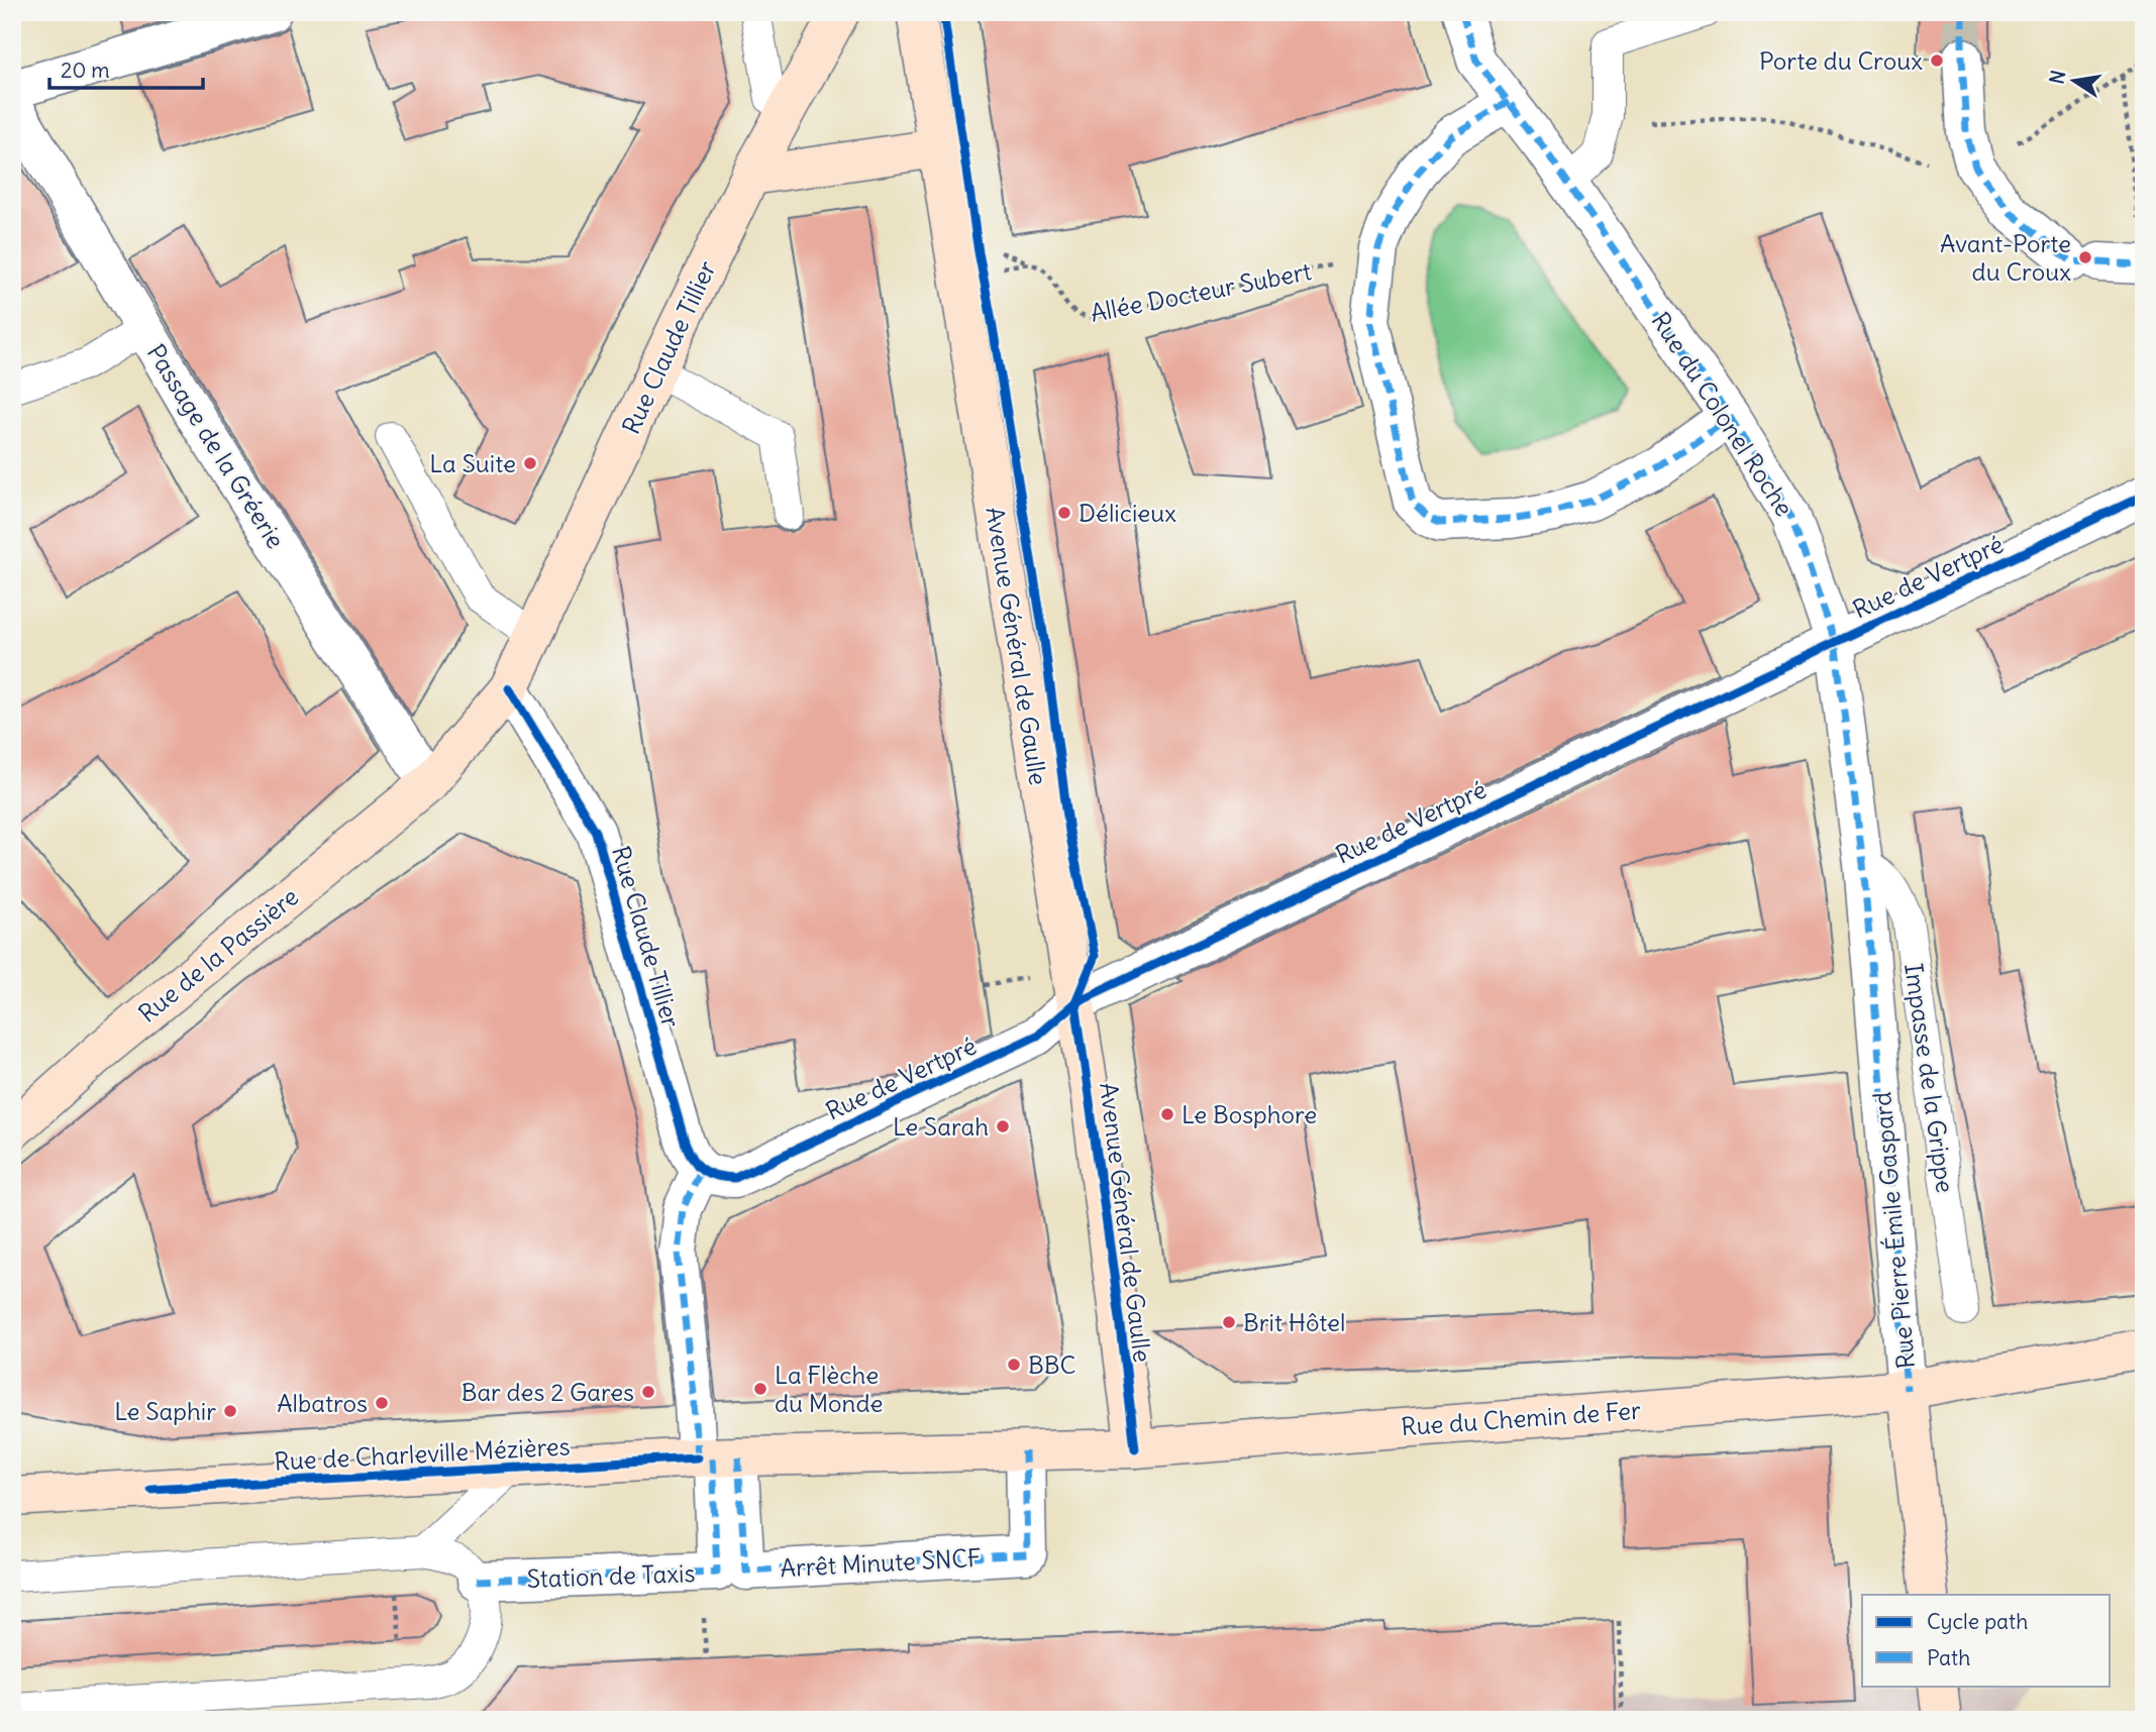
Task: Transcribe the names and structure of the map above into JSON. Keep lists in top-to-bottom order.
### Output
{
  "streets": {
    "street": [
      "Rue Claude Tillier",
      "Rue du Colonel Roche",
      "Passage de la Gréerie",
      "Rue de Vertpré",
      "Avenue Général de Gaulle",
      "Rue de la Passière",
      "Rue Pierre Émile Gaspard",
      "Rue du Chemin de Fer",
      "Rue de Charleville Mézières",
      "Arrêt Minute SNCF",
      "Station de Taxis"
    ],
    "lane": ["Impasse de la Grippe"],
    "path": ["Allée Docteur Subert"]
  },
  "crossings": [
    ["Allée Docteur Subert", "Avenue Général de Gaulle"],
    ["Rue Claude Tillier", "Passage de la Gréerie"],
    ["Rue Claude Tillier", "Rue de Vertpré"],
    ["Rue Claude Tillier", "Rue de la Passière"],
    ["Rue du Colonel Roche", "Rue de Vertpré"],
    ["Rue du Colonel Roche", "Impasse de la Grippe"],
    ["Rue du Colonel Roche", "Rue Pierre Émile Gaspard"],
    ["Passage de la Gréerie", "Rue de la Passière"],
    ["Rue de Vertpré", "Avenue Général de Gaulle"],
    ["Avenue Général de Gaulle", "Rue du Chemin de Fer"],
    ["Avenue Général de Gaulle", "Rue de Charleville Mézières"],
    ["Impasse de la Grippe", "Rue Pierre Émile Gaspard"],
    ["Rue Pierre Émile Gaspard", "Rue du Chemin de Fer"],
    ["Rue du Chemin de Fer", "Rue de Charleville Mézières"],
    ["Rue de Charleville Mézières", "Arrêt Minute SNCF"],
    ["Rue de Charleville Mézières", "Station de Taxis"],
    ["Arrêt Minute SNCF", "Station de Taxis"]
  ],
  "places": [
    "Porte du Croux",
    "Avant-Porte du Croux",
    "La Suite",
    "Délicieux",
    "Le Bosphore",
    "Le Sarah",
    "Brit Hôtel",
    "BBC",
    "La Flèche du Monde",
    "Bar des 2 Gares",
    "Albatros",
    "Le Saphir"
  ],
  "legend": ["Cycle path", "Path"],
  "scale_bar": "20 m",
  "north": "left"
}
